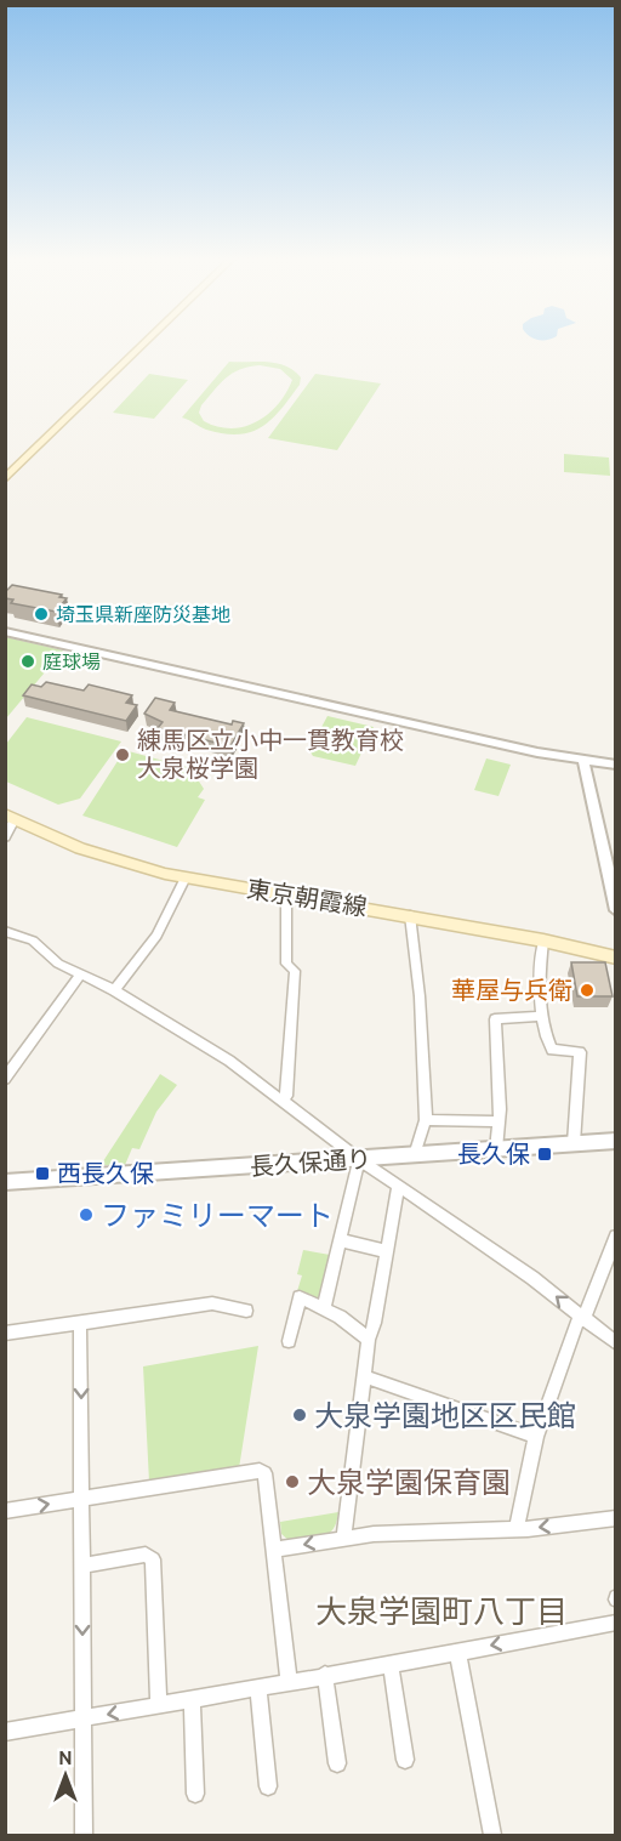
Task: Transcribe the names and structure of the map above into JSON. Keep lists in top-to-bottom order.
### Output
{
  "streets": {
    "main road": ["東京朝霞線"],
    "street": ["長久保通り"]
  },
  "districts": ["大泉学園町八丁目"],
  "places": {
    "other": [
      "埼玉県新座防災基地",
      "庭球場",
      "練馬区立小中一貫教育校 大泉桜学園",
      "華屋与兵衛",
      "ファミリーマート",
      "大泉学園地区区民館",
      "大泉学園保育園"
    ],
    "transit": ["長久保", "西長久保"]
  },
  "north": "top"
}
